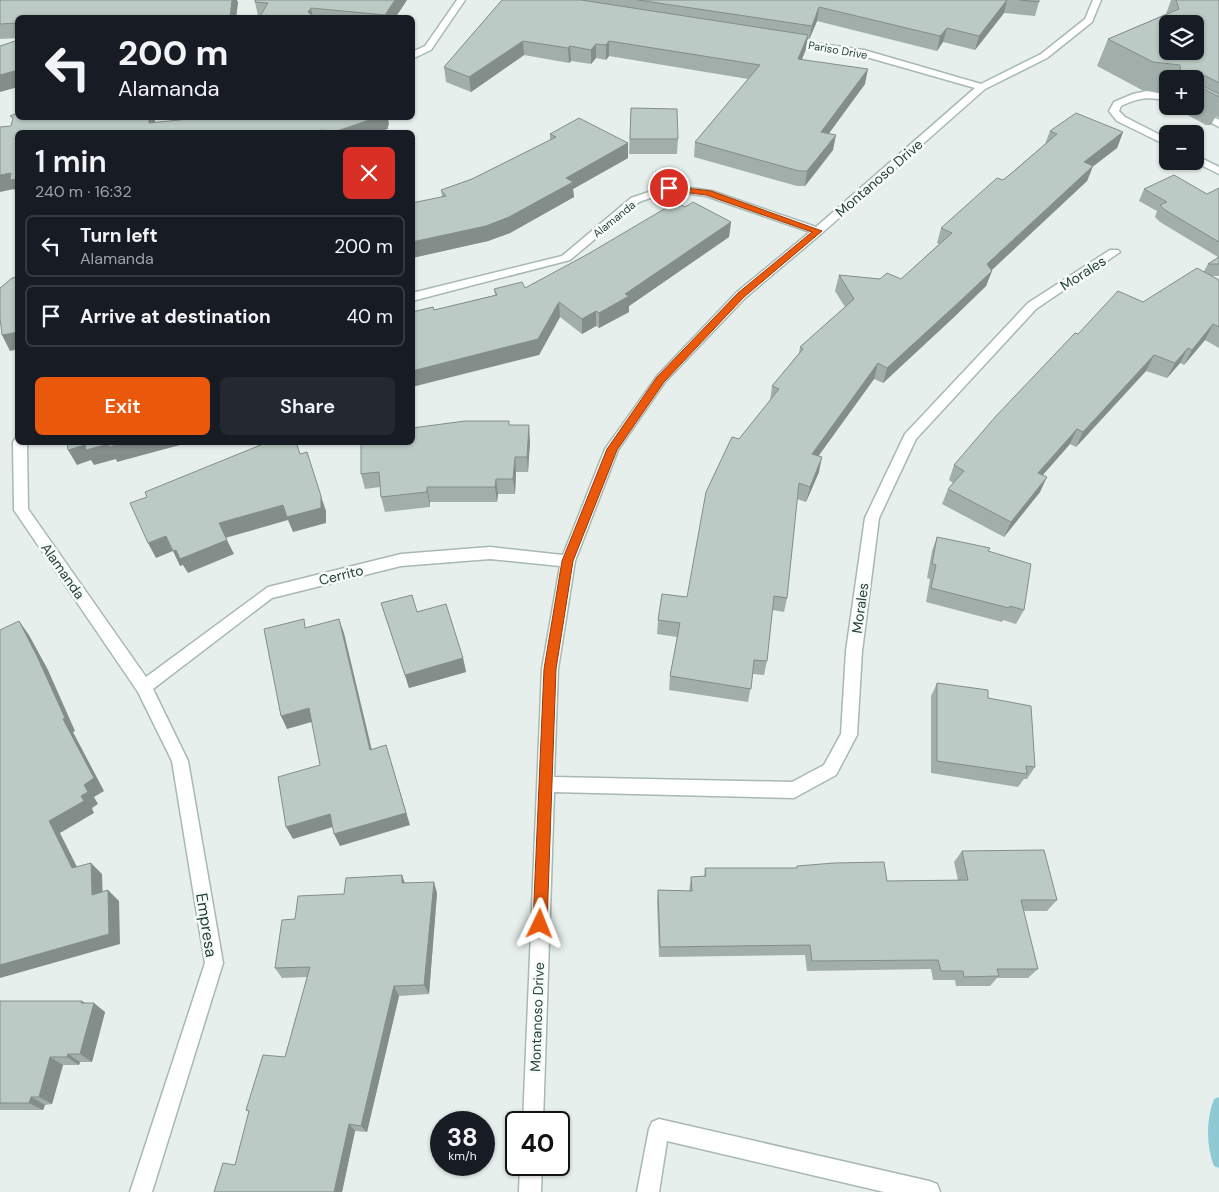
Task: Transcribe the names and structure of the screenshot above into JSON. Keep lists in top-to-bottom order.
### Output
{
  "streets": {
    "street": [
      "Pariso Drive",
      "Montanoso Drive",
      "Alamanda",
      "Morales",
      "Cerrito",
      "Empresa"
    ]
  },
  "crossings": [
    ["Pariso Drive", "Montanoso Drive"],
    ["Montanoso Drive", "Alamanda"],
    ["Montanoso Drive", "Morales"],
    ["Montanoso Drive", "Cerrito"],
    ["Alamanda", "Cerrito"],
    ["Alamanda", "Empresa"],
    ["Cerrito", "Empresa"]
  ],
  "page": {
    "map_buttons": ["+", "−"],
    "turn": ["200 m", "Alamanda"],
    "heading": ["1 min", "240 m · 16:32"],
    "list": [
      {
        "name": "Turn left",
        "note": "Alamanda",
        "value": "200 m"
      },
      {
        "name": "Arrive at destination",
        "value": "40 m"
      }
    ],
    "buttons": ["Exit", "Share"],
    "speed": "38 km/h",
    "limit": "40"
  }
}
